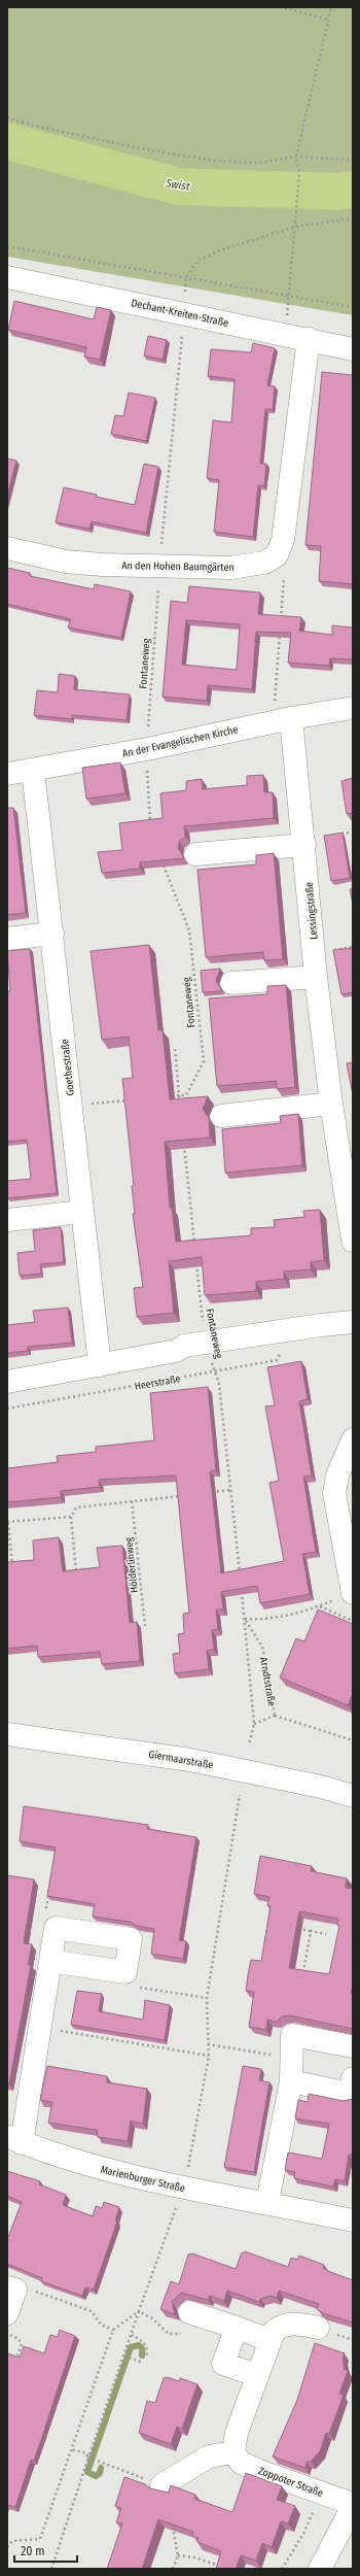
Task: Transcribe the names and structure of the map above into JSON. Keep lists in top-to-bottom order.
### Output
{
  "streets": {
    "street": [
      "Dechant-Kreiten-Straße",
      "An den Hohen Baumgärten",
      "An der Evangelischen Kirche",
      "Lessingstraße",
      "Goethestraße",
      "Giermaarstraße",
      "Marienburger Straße",
      "Zoppoter Straße"
    ],
    "path": [
      "Fontaneweg",
      "Heerstraße",
      "Hölderlinweg",
      "Arndtstraße"
    ]
  },
  "crossings": [
    ["Dechant-Kreiten-Straße", "An den Hohen Baumgärten"],
    ["Dechant-Kreiten-Straße", "Fontaneweg"],
    ["An den Hohen Baumgärten", "Fontaneweg"],
    ["Fontaneweg", "An der Evangelischen Kirche"],
    ["Fontaneweg", "Heerstraße"],
    ["An der Evangelischen Kirche", "Lessingstraße"],
    ["An der Evangelischen Kirche", "Goethestraße"]
  ],
  "water": ["Swist"],
  "scale_bar": "20 m"
}
